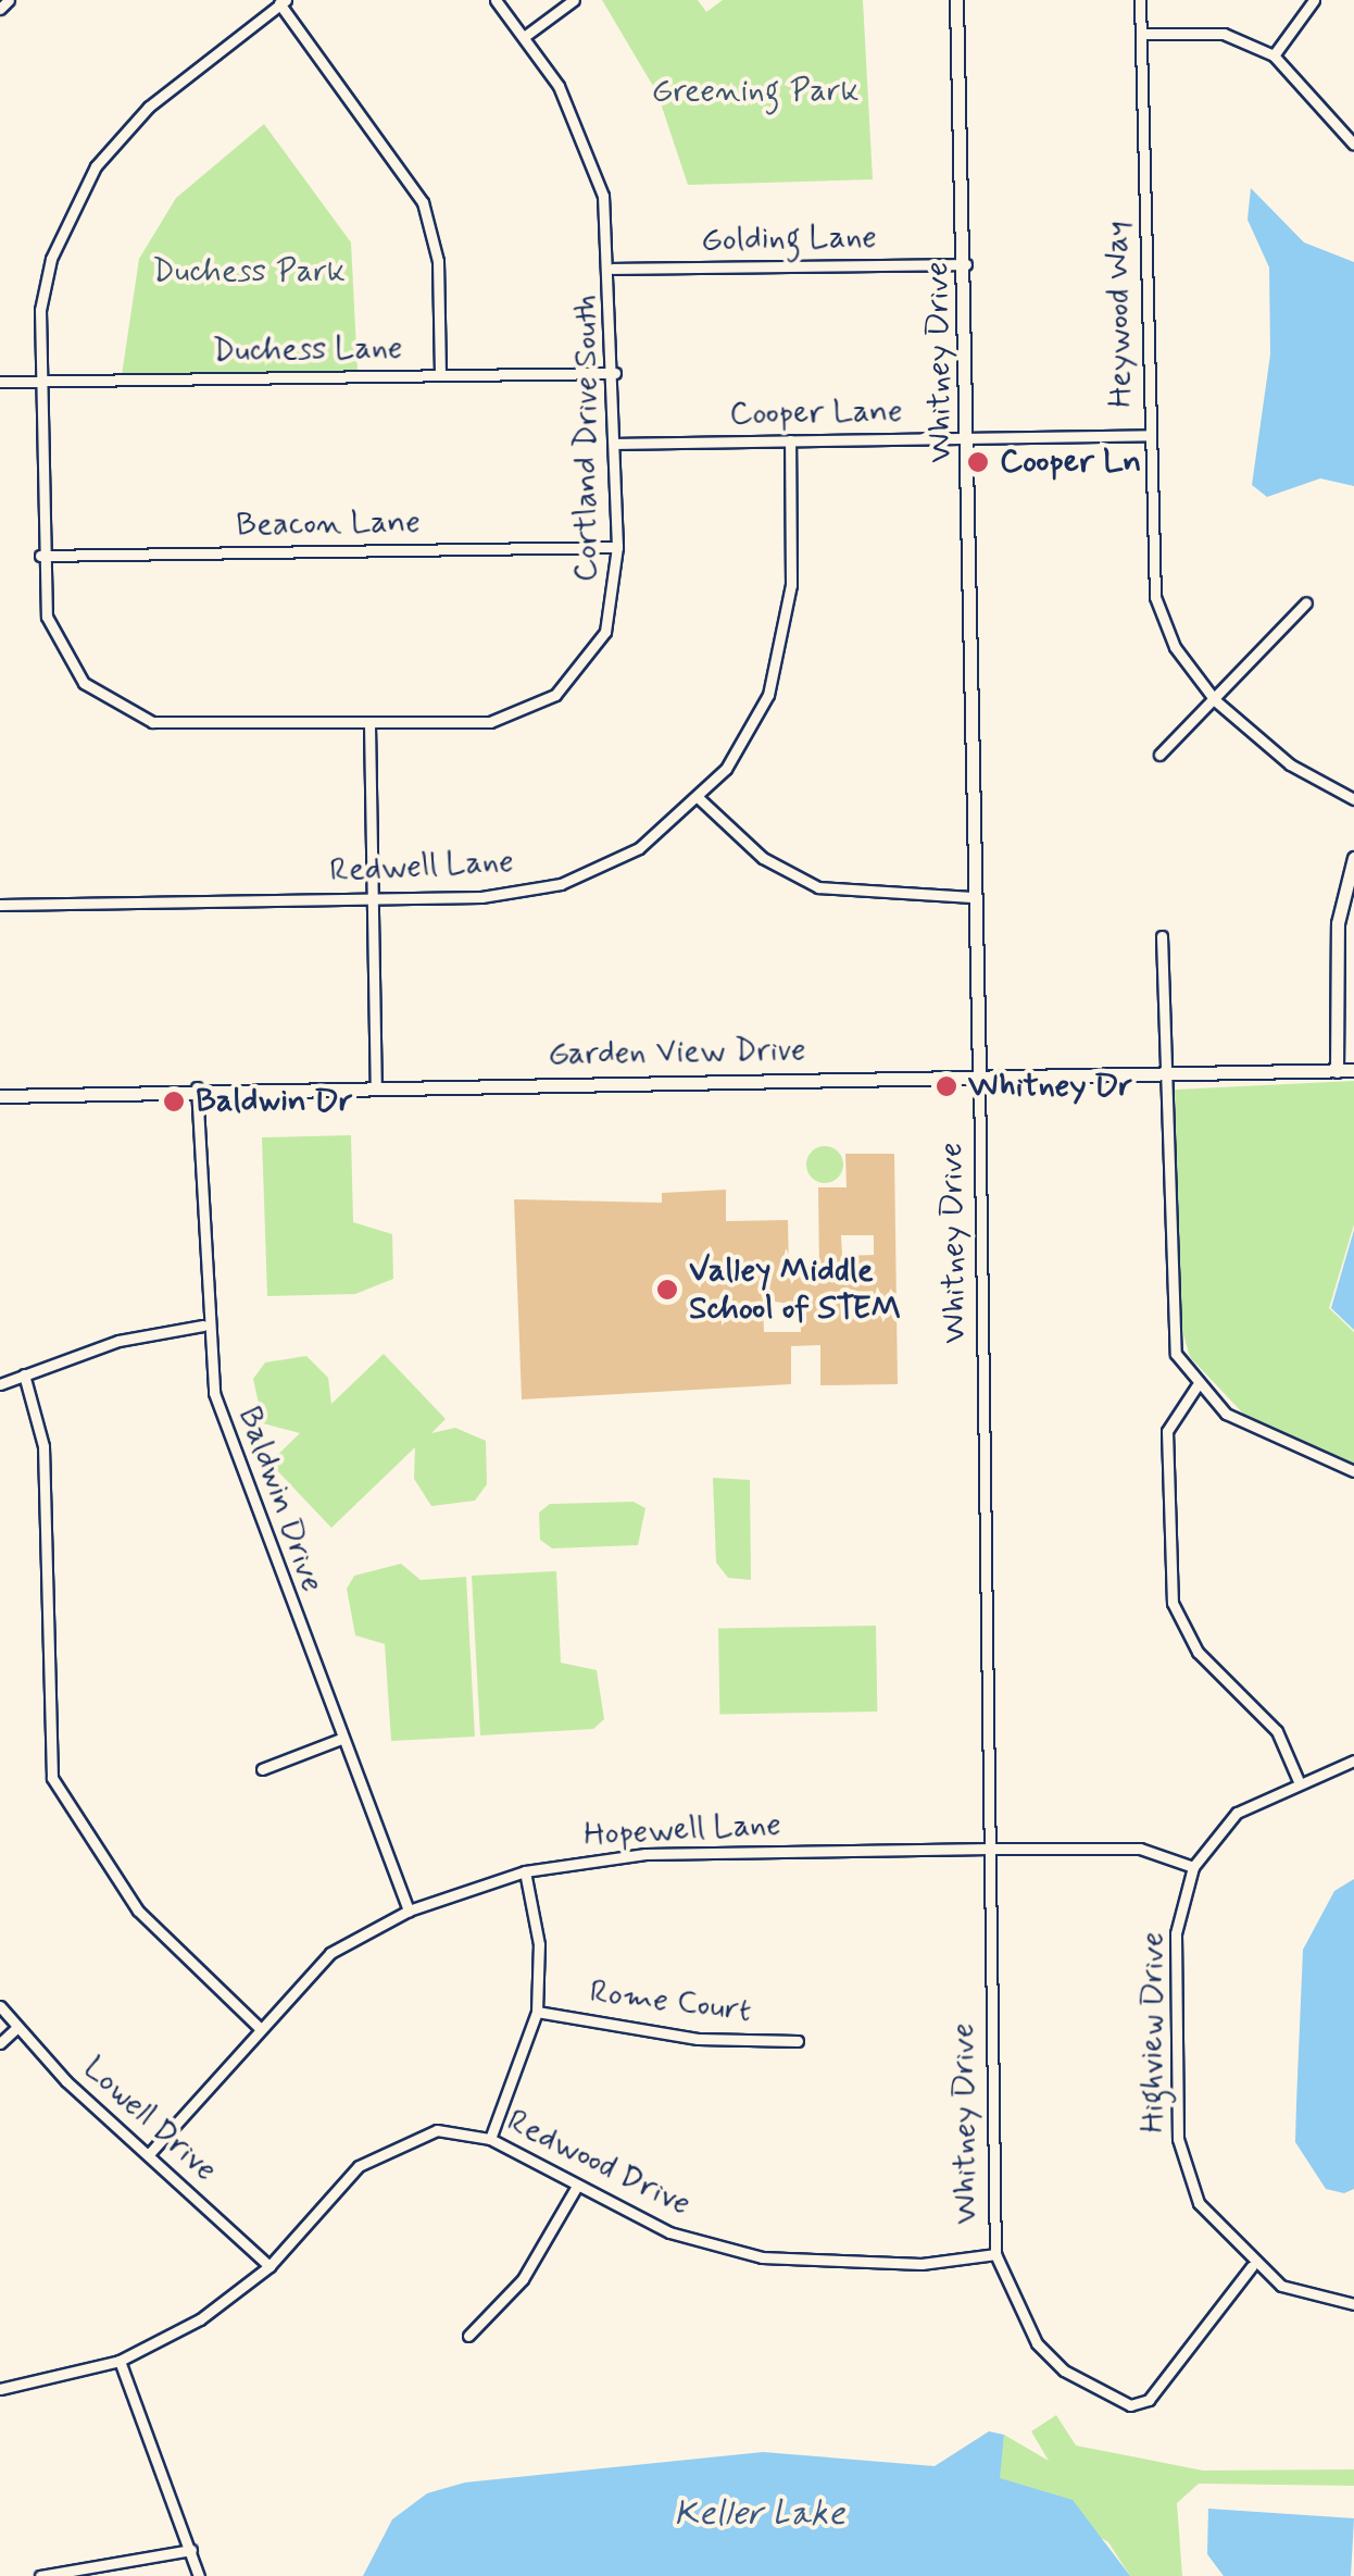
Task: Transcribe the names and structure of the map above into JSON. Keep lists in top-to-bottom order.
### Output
{
  "streets": {
    "street": [
      "Golding Lane",
      "Heywood Way",
      "Duchess Lane",
      "Whitney Drive",
      "Cooper Lane",
      "Cortland Drive South",
      "Beacon Lane",
      "Redwell Lane",
      "Garden View Drive",
      "Baldwin Drive",
      "Hopewell Lane",
      "Rome Court",
      "Highview Drive",
      "Lowell Drive",
      "Redwood Drive"
    ]
  },
  "crossings": [
    ["Golding Lane", "Whitney Drive"],
    ["Golding Lane", "Cortland Drive South"],
    ["Heywood Way", "Cooper Lane"],
    ["Duchess Lane", "Cortland Drive South"],
    ["Whitney Drive", "Cooper Lane"],
    ["Whitney Drive", "Garden View Drive"],
    ["Whitney Drive", "Hopewell Lane"],
    ["Whitney Drive", "Highview Drive"],
    ["Whitney Drive", "Redwood Drive"],
    ["Cooper Lane", "Cortland Drive South"],
    ["Cooper Lane", "Redwell Lane"],
    ["Cortland Drive South", "Beacon Lane"],
    ["Garden View Drive", "Baldwin Drive"],
    ["Baldwin Drive", "Hopewell Lane"],
    ["Hopewell Lane", "Highview Drive"],
    ["Hopewell Lane", "Lowell Drive"],
    ["Lowell Drive", "Redwood Drive"]
  ],
  "water": ["Keller Lake"],
  "parks": ["Greening Park", "Duchess Park"],
  "places": [
    "Cooper Ln",
    "Whitney Dr",
    "Baldwin Dr",
    "Valley Middle School of STEM"
  ]
}
